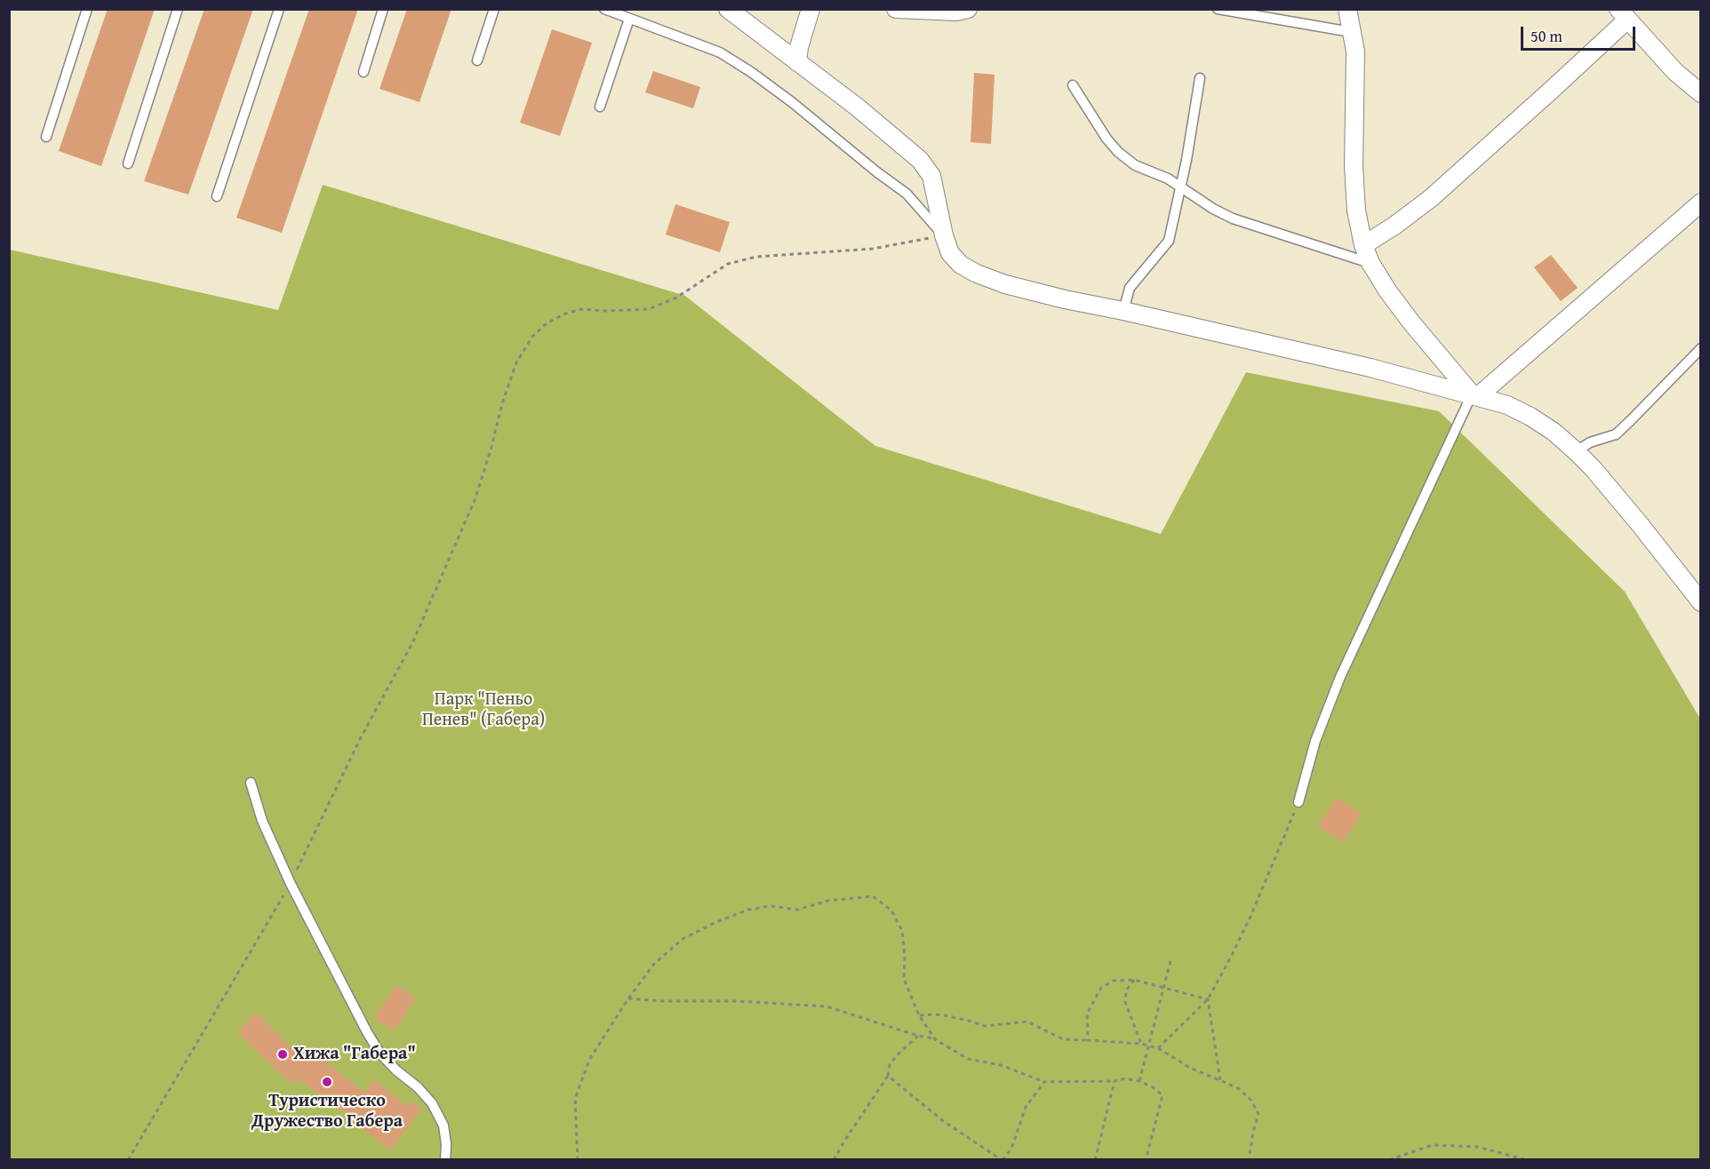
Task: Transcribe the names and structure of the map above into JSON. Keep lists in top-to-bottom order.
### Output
{
  "parks": ["Парк \"Пеньо Пенев\" (Габера)"],
  "places": ["Хижа \"Габера\"", "Туристическо Дружество Габера"],
  "scale_bar": "50 m"
}
